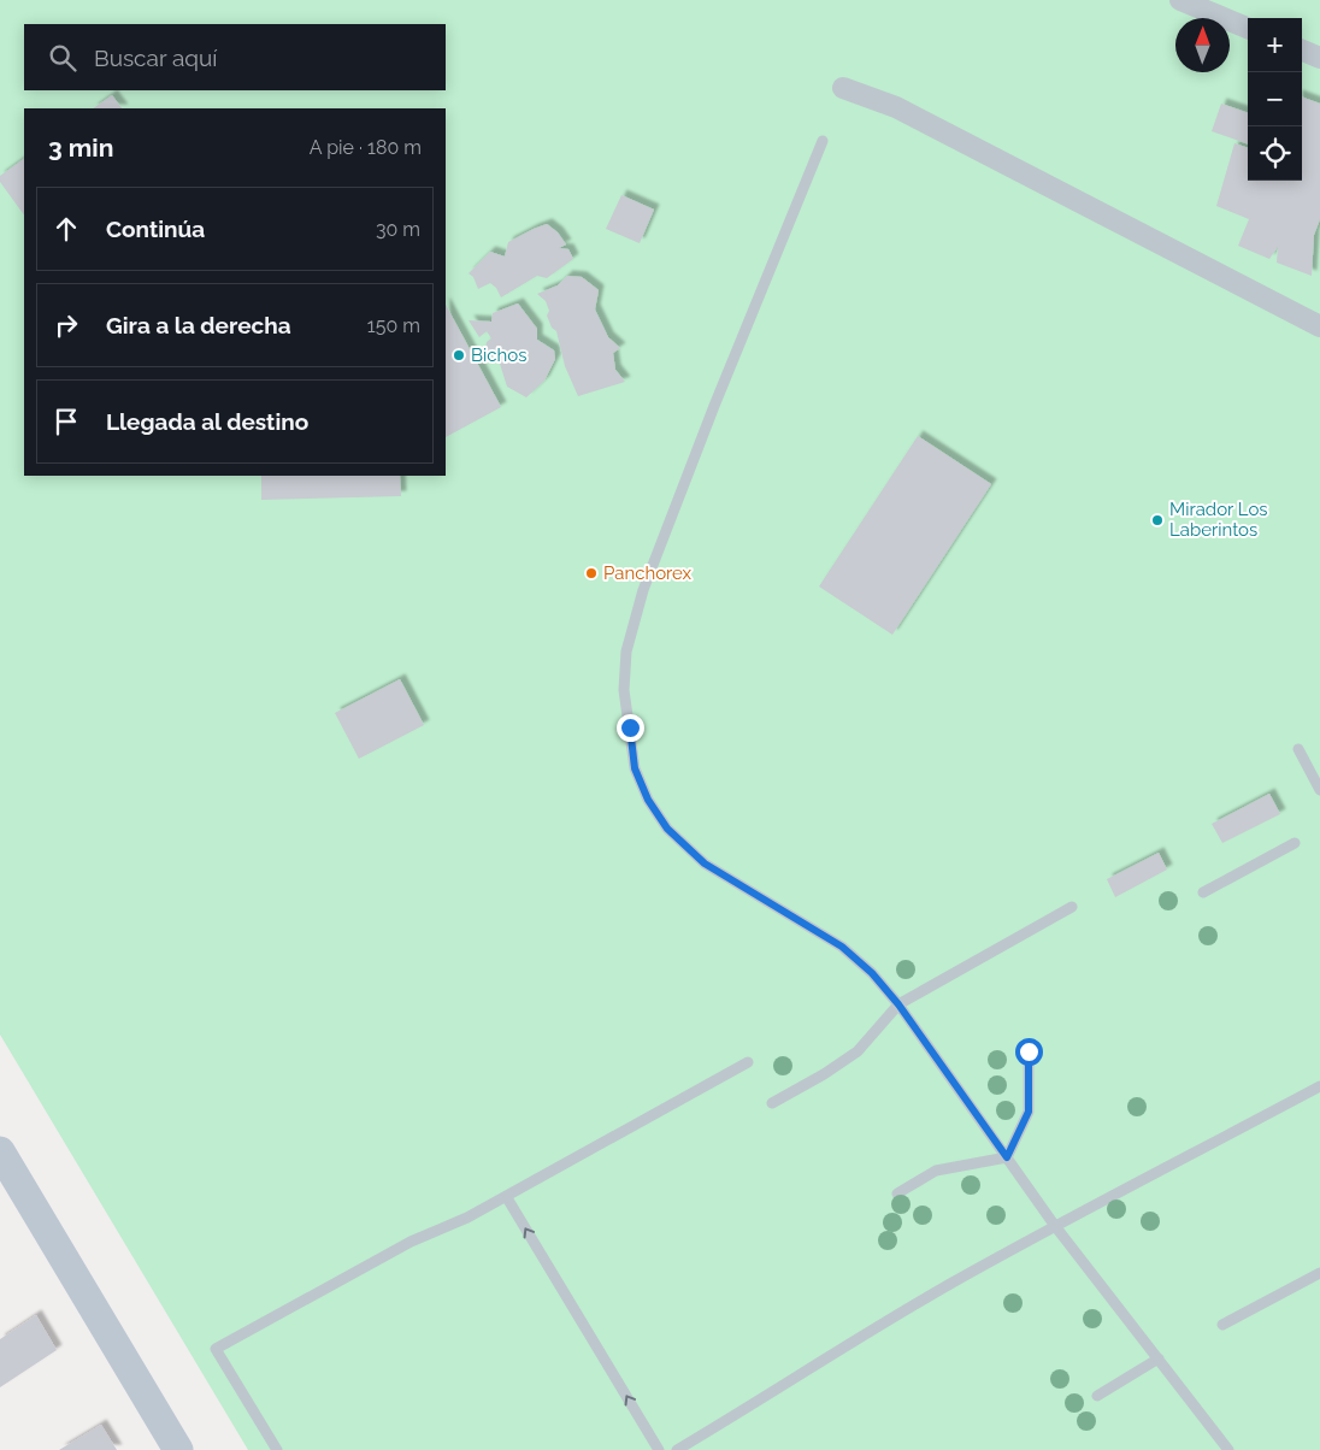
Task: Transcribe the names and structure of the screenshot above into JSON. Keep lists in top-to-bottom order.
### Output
{
  "places": ["Bichos", "Mirador Los Laberintos", "Panchorex"],
  "north": "top",
  "page": {
    "map_buttons": ["+", "−"],
    "search": "Buscar aquí",
    "heading": ["3 min", "A pie · 180 m"],
    "list": [
      ["Continúa", "30 m"],
      ["Gira a la derecha", "150 m"],
      "Llegada al destino"
    ]
  }
}
